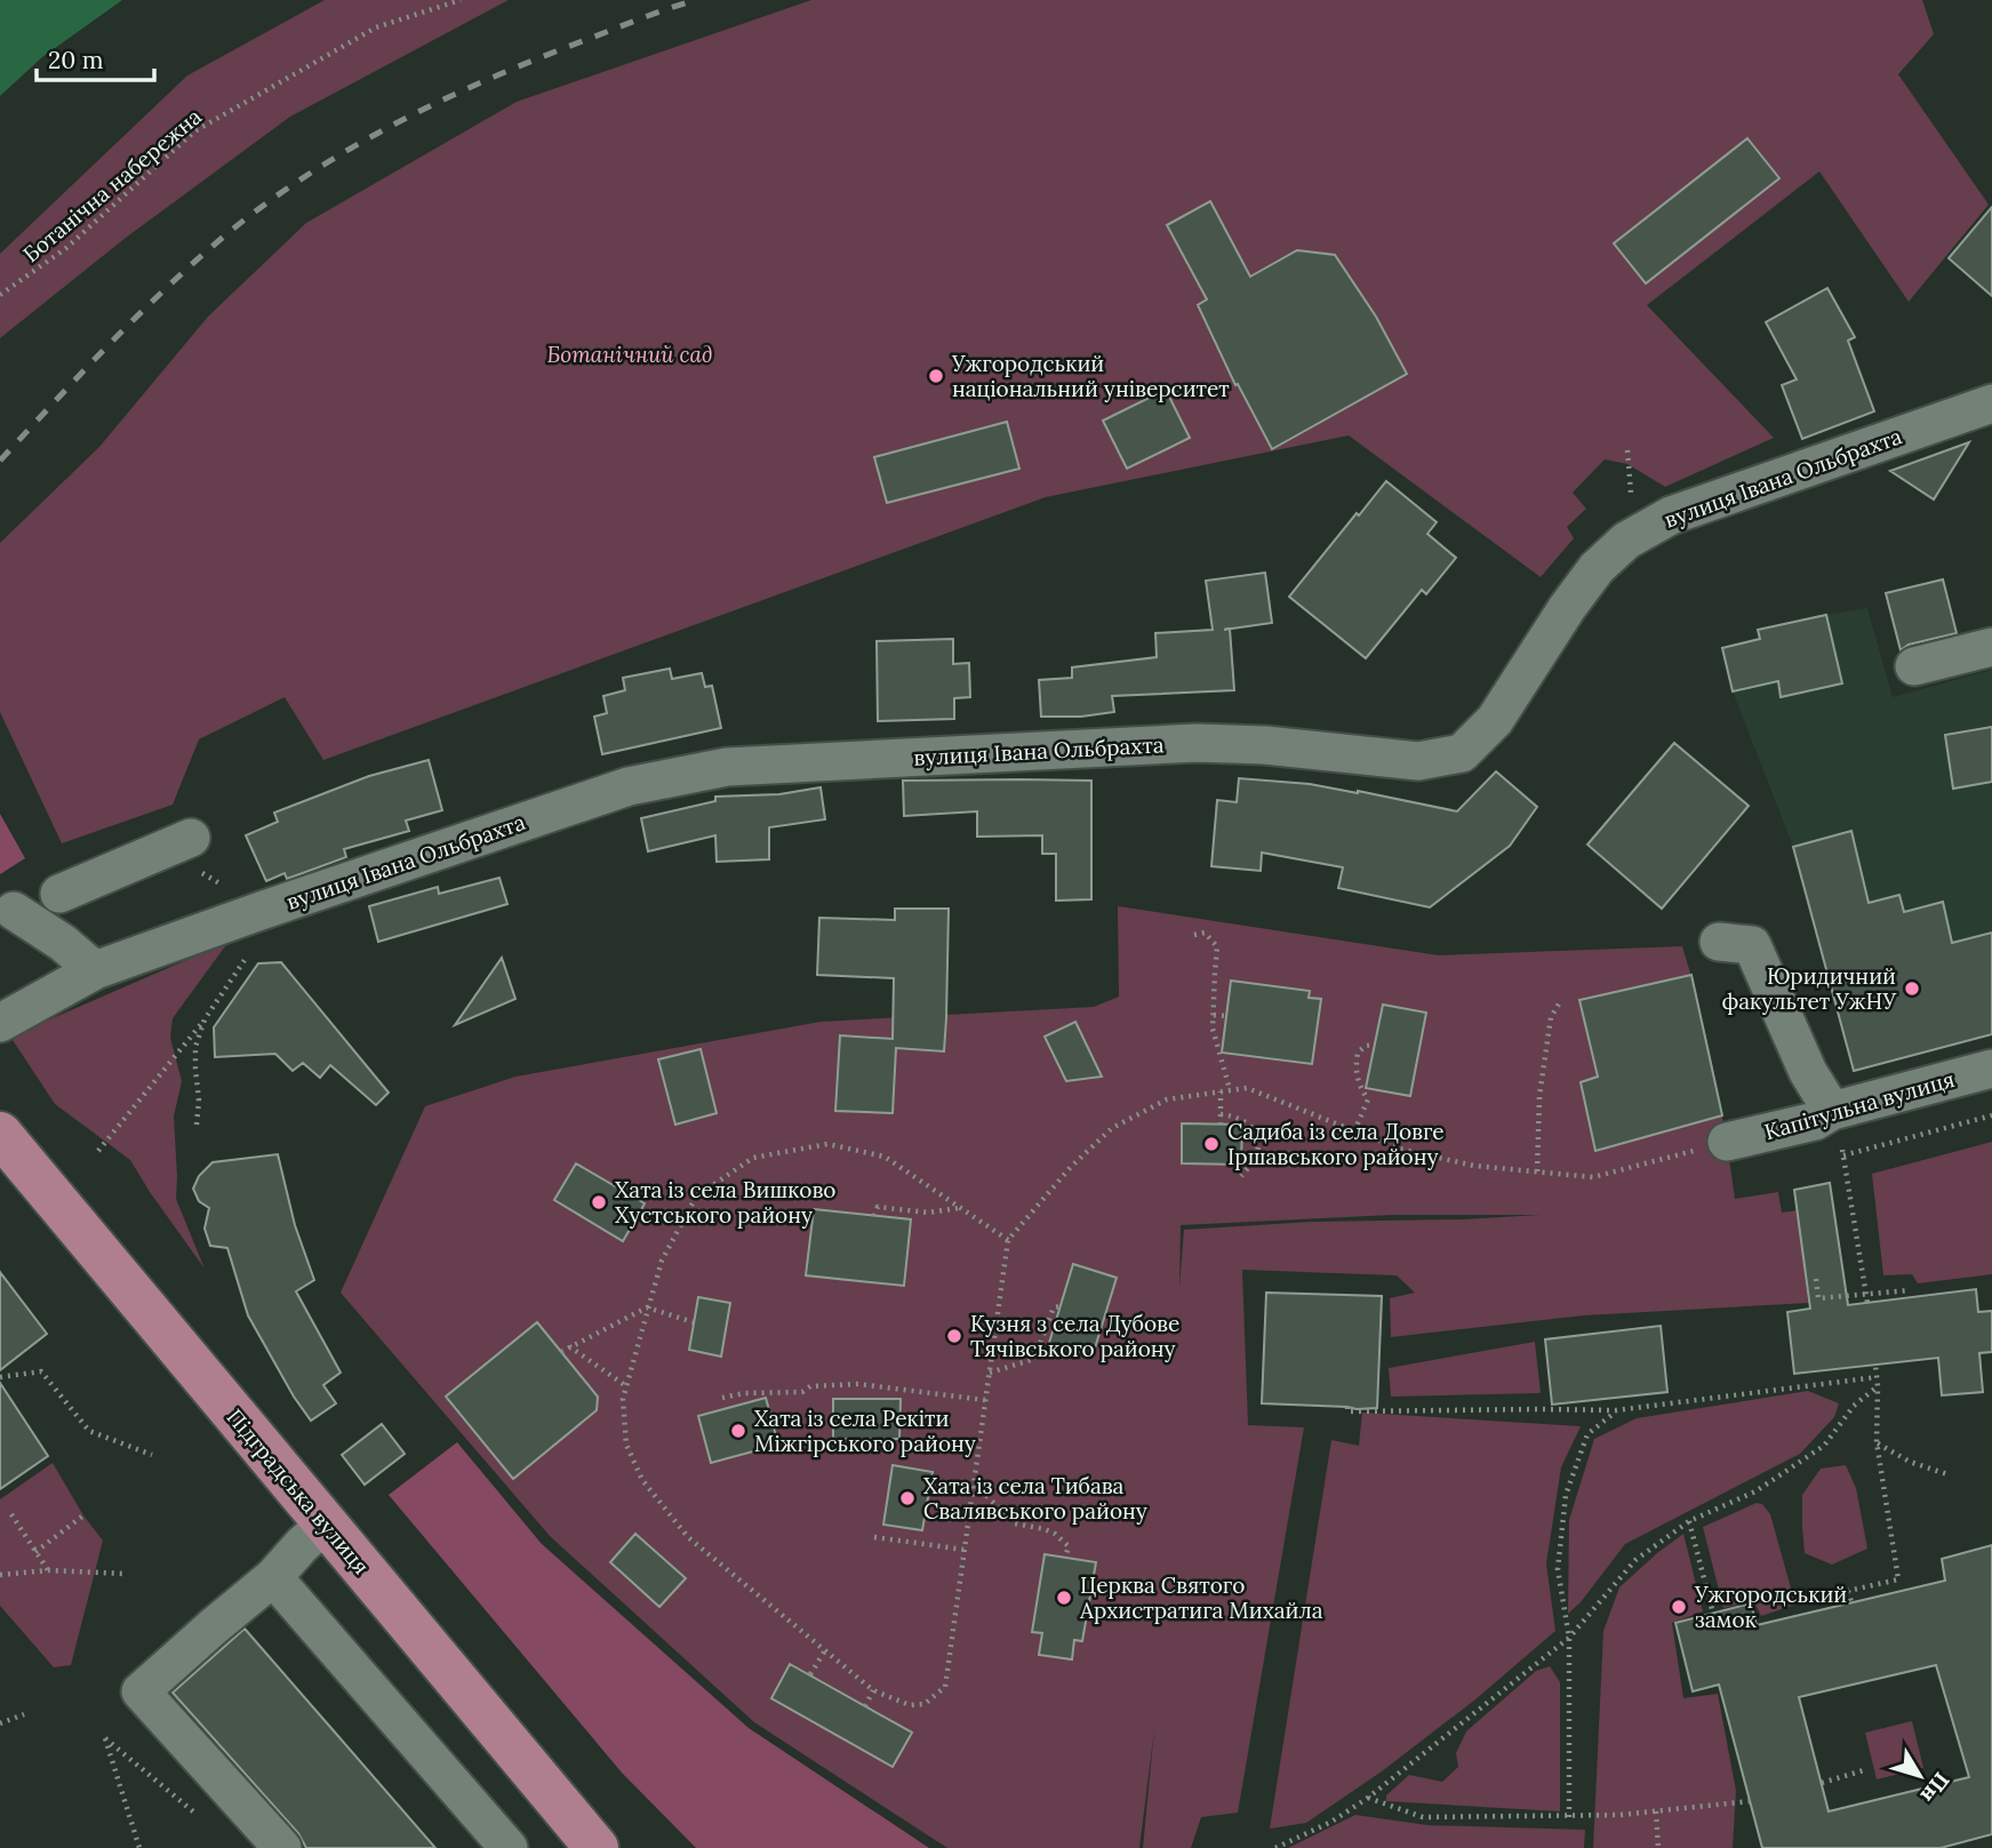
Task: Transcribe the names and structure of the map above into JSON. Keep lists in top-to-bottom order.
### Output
{
  "streets": {
    "main road": ["Підградська вулиця"],
    "street": ["вулиця Івана Ольбрахта", "Капітульна вулиця"],
    "path": ["Ботанічна набережна"]
  },
  "parks": ["Ботанічний сад"],
  "places": [
    "Ужгородський національний університет",
    "Юридичний факультет УжНУ",
    "Садиба із села Довге Іршавського району",
    "Хата із села Вишково Хустського району",
    "Кузня з села Дубове Тячівського району",
    "Хата із села Рекіти Міжгірського району",
    "Хата із села Тибава Свалявського району",
    "Церква Святого Архистратига Михайла",
    "Ужгородський замок"
  ],
  "scale_bar": "20 m",
  "north": "bottom right"
}
